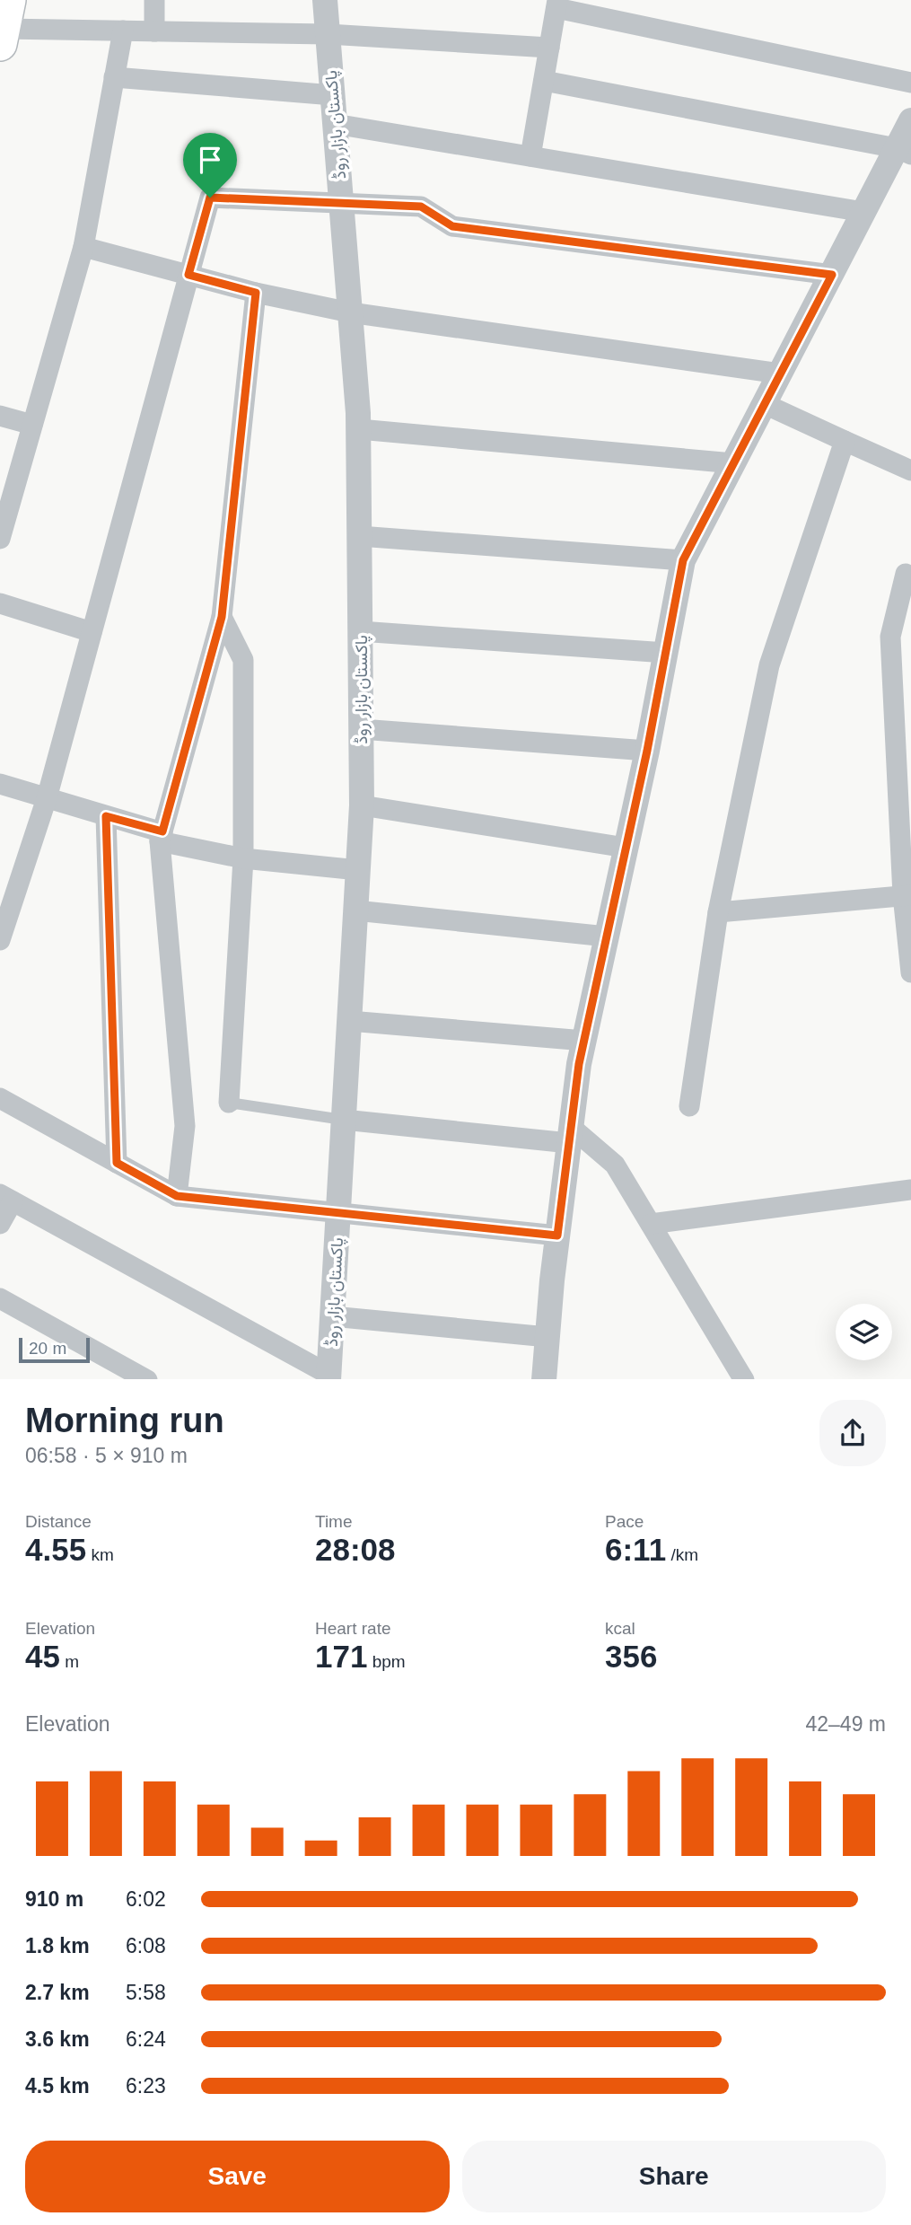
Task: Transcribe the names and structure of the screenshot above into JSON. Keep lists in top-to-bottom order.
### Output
{
  "streets": {
    "street": ["پاکستان بازار روڈ"]
  },
  "scale_bar": "20 m",
  "page": {
    "scale": "20 m",
    "heading": ["Morning run", "06:58 · 5 × 910 m"],
    "stats": [
      ["Distance", "4.55 km"],
      ["Time", "28:08"],
      ["Pace", "6:11 /km"],
      ["Elevation", "45 m"],
      ["Heart rate", "171 bpm"],
      ["kcal", "356"]
    ],
    "chart": ["Elevation", "42–49 m"],
    "list": [
      {
        "name": "910 m",
        "note": "6:02"
      },
      {
        "name": "1.8 km",
        "note": "6:08"
      },
      {
        "name": "2.7 km",
        "note": "5:58"
      },
      {
        "name": "3.6 km",
        "note": "6:24"
      },
      {
        "name": "4.5 km",
        "note": "6:23"
      }
    ],
    "buttons": ["Save", "Share"]
  }
}
